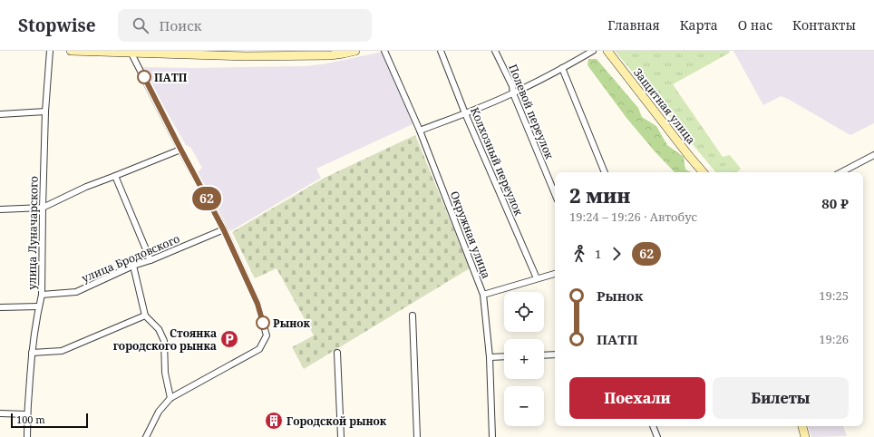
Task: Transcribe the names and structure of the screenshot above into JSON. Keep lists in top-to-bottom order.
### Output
{
  "streets": {
    "street": [
      "Защитная улица",
      "Полевой переулок",
      "Колхозный переулок",
      "улица Луначарского",
      "Окружная улица",
      "улица Бродовского"
    ]
  },
  "crossings": [
    ["улица Луначарского", "улица Бродовского"]
  ],
  "places": {
    "other": ["ПАТП", "Рынок"],
    "parking": ["Cтоянка городского рынка"],
    "building": ["Городской рынок"]
  },
  "lines": ["bus line 62"],
  "scale_bar": "100 m",
  "page": {
    "header": "Stopwise",
    "search": "Поиск",
    "nav": [
      "Главная",
      "Карта",
      "О нас",
      "Контакты"
    ],
    "on_map": "62",
    "heading": ["2 мин", "19:24 – 19:26 · Автобус", "80 ₽"],
    "legs": ["1", "62"],
    "list": [
      {
        "name": "Рынок",
        "value": "19:25"
      },
      {
        "name": "ПАТП",
        "value": "19:26"
      }
    ],
    "map_buttons": ["+", "−"],
    "buttons": ["Поехали", "Билеты"],
    "scale": "100 m"
  }
}
